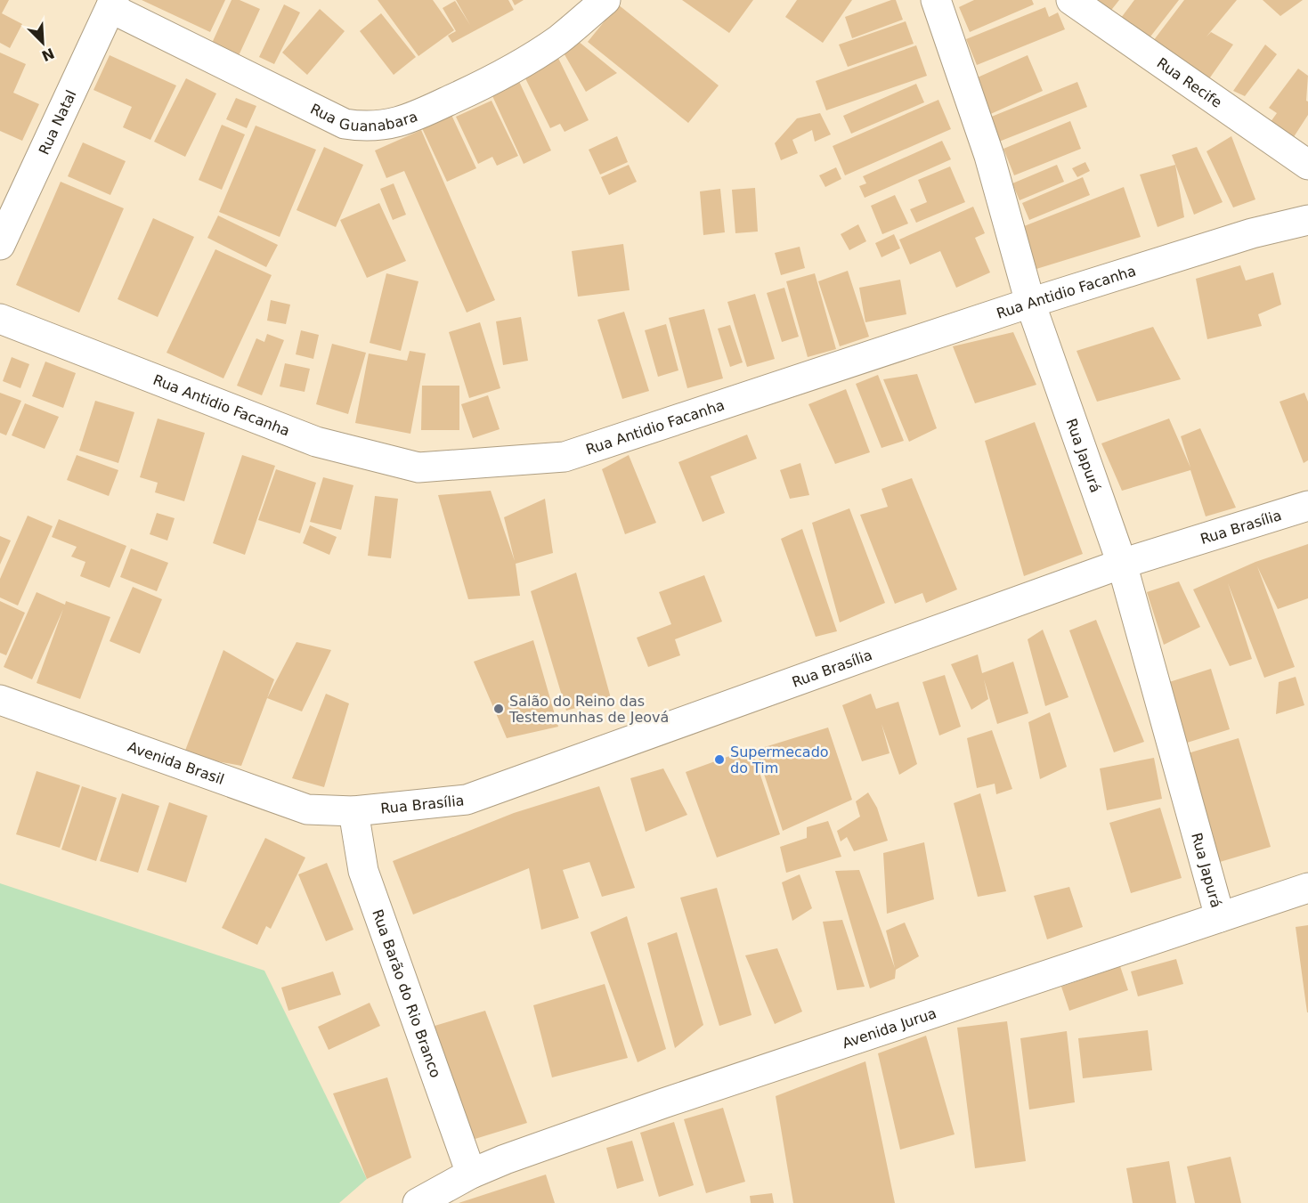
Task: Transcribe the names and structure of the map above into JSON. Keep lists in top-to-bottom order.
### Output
{
  "streets": {
    "street": [
      "Rua Recife",
      "Rua Guanabara",
      "Rua Natal",
      "Rua Antidio Facanha",
      "Rua Japurá",
      "Rua Brasília",
      "Avenida Brasil",
      "Rua Barão do Rio Branco",
      "Avenida Jurua"
    ]
  },
  "crossings": [
    ["Rua Guanabara", "Rua Natal"],
    ["Rua Antidio Facanha", "Rua Japurá"],
    ["Rua Japurá", "Rua Brasília"],
    ["Rua Japurá", "Avenida Jurua"],
    ["Rua Brasília", "Avenida Brasil"],
    ["Rua Brasília", "Rua Barão do Rio Branco"],
    ["Avenida Brasil", "Rua Barão do Rio Branco"],
    ["Rua Barão do Rio Branco", "Avenida Jurua"]
  ],
  "places": ["Salão do Reino das Testemunhas de Jeová", "Supermecado do Tim"],
  "north": "bottom right"
}
